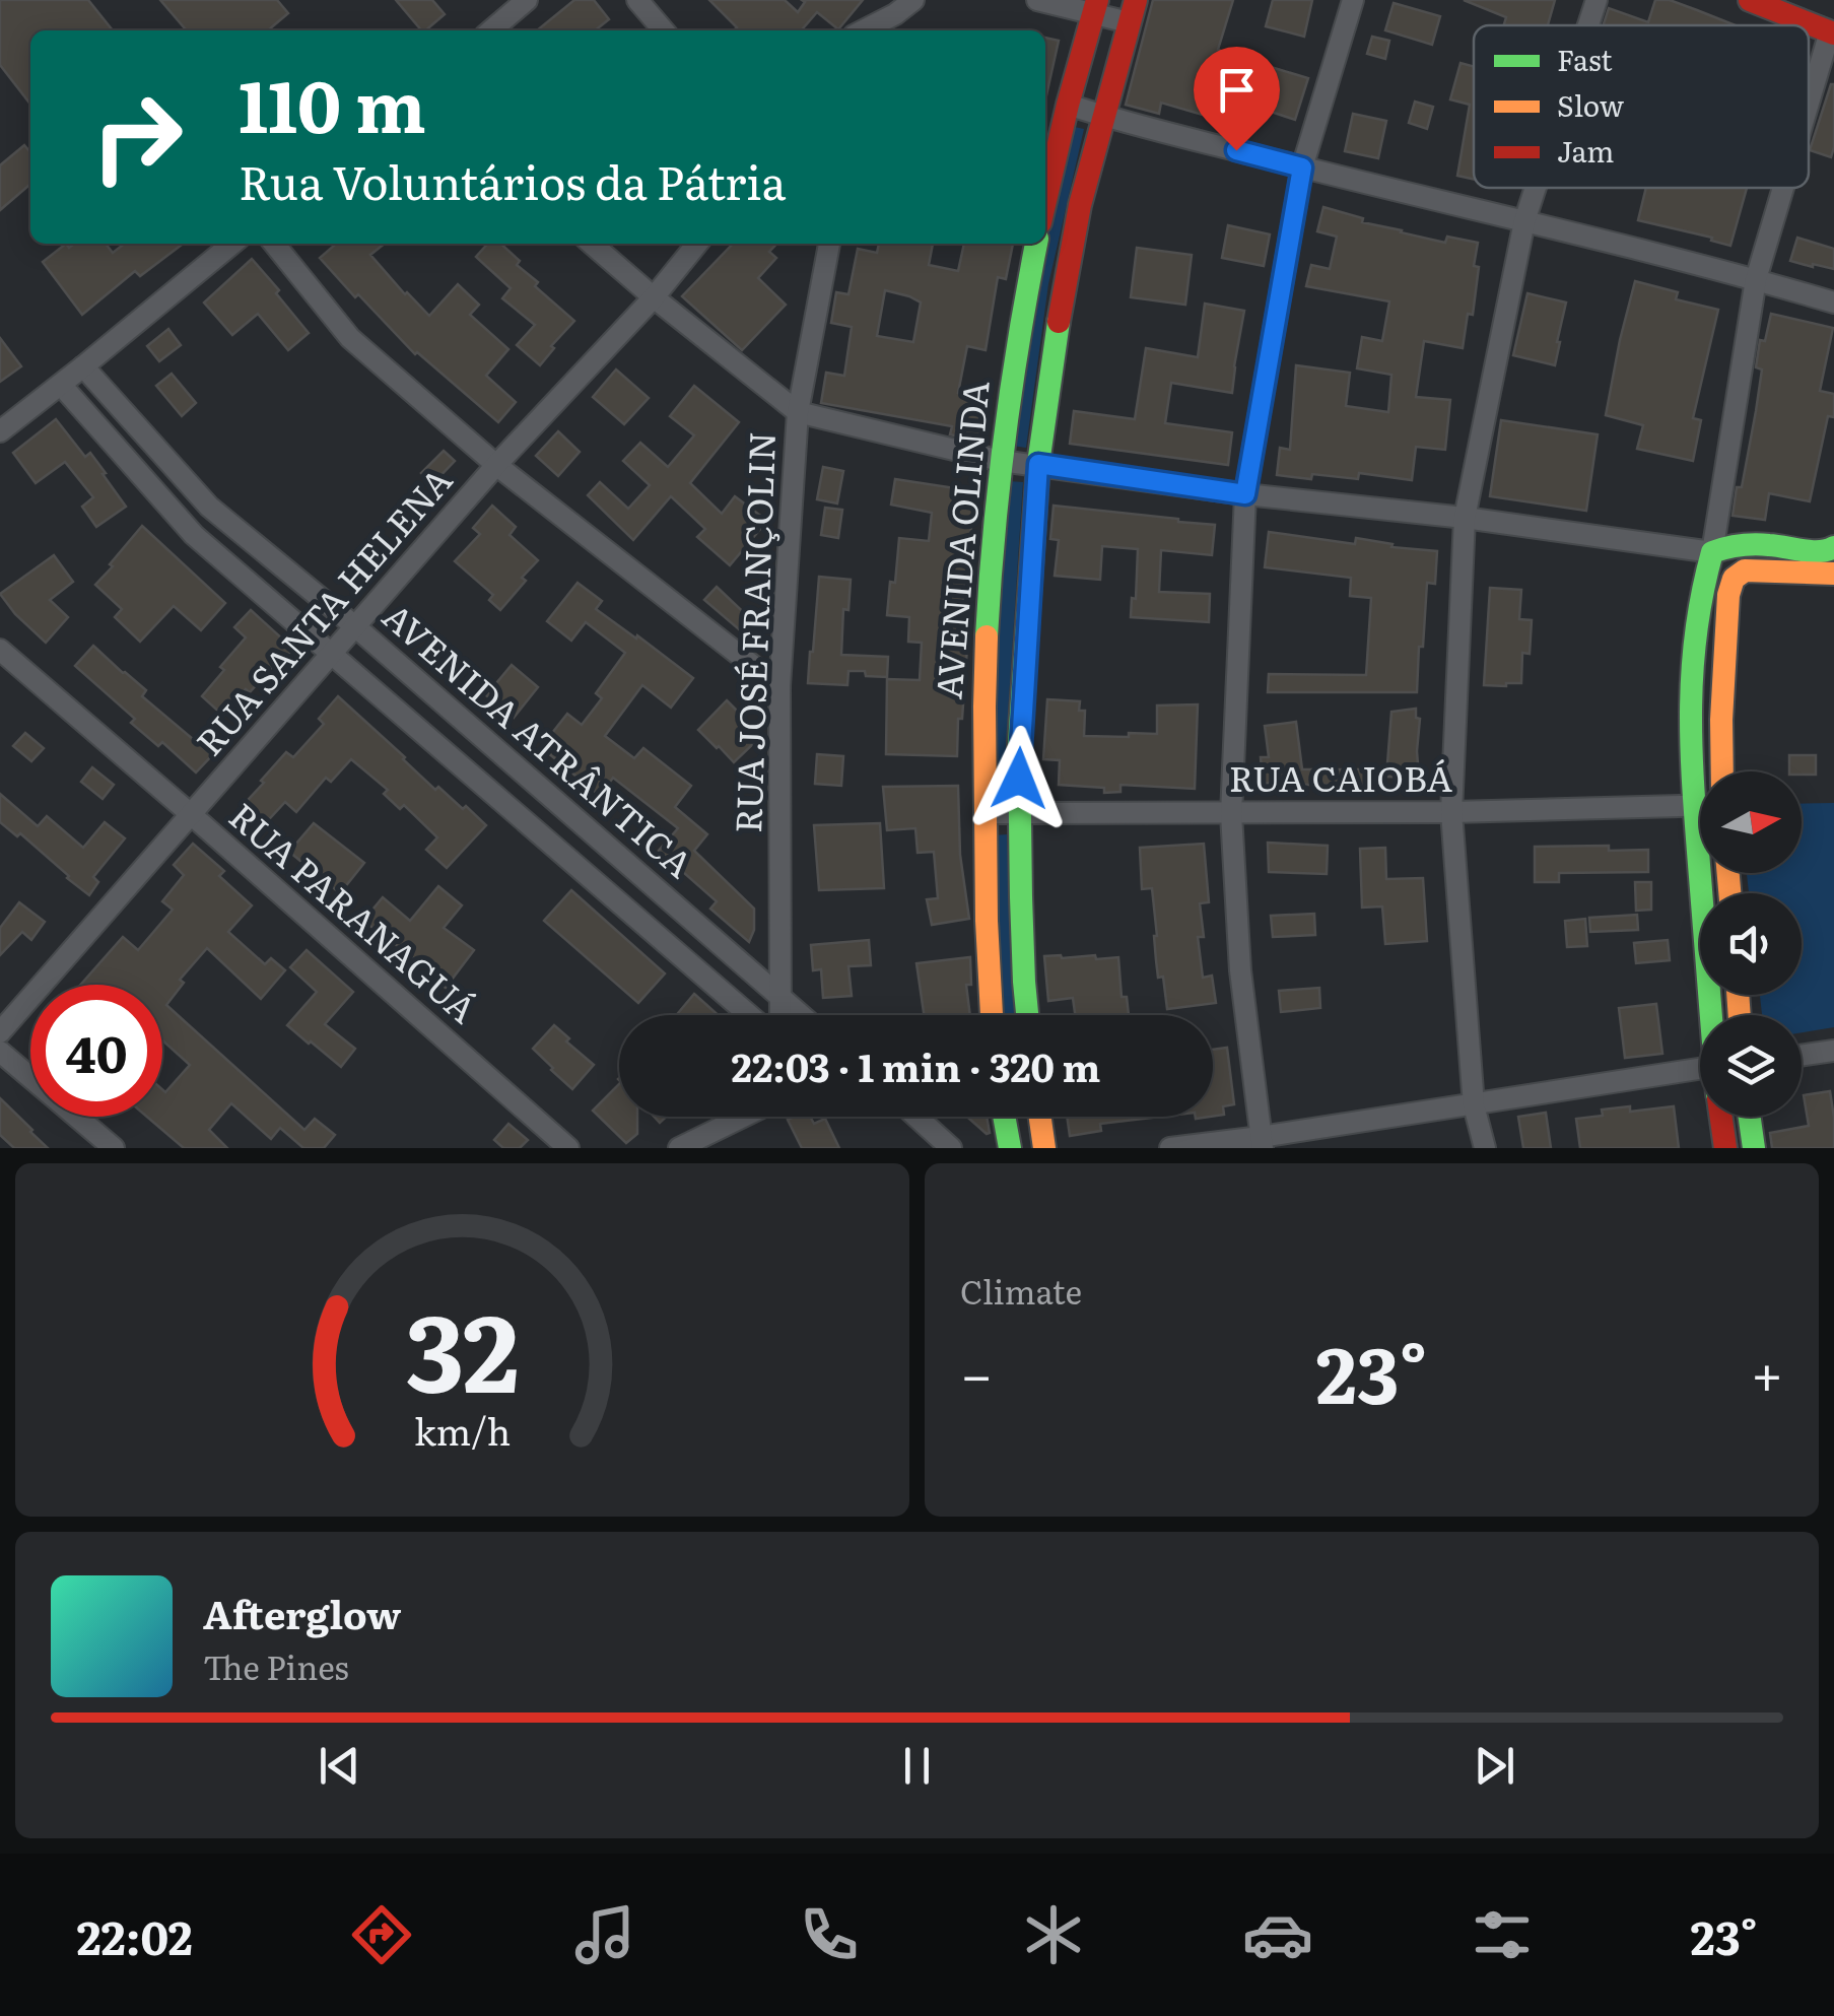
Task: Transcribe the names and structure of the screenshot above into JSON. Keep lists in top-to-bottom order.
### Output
{
  "streets": {
    "street": [
      "AVENIDA OLINDA",
      "RUA SANTA HELENA",
      "RUA JOSÉ FRANÇOLIN",
      "AVENIDA ATRÂNTICA",
      "RUA CAIOBÁ",
      "RUA PARANAGUÁ"
    ]
  },
  "crossings": [
    ["AVENIDA OLINDA", "RUA CAIOBÁ"],
    ["RUA SANTA HELENA", "AVENIDA ATRÂNTICA"],
    ["RUA SANTA HELENA", "RUA PARANAGUÁ"],
    ["RUA JOSÉ FRANÇOLIN", "AVENIDA ATRÂNTICA"]
  ],
  "legend": ["Fast", "Slow", "Jam"],
  "north": "right",
  "page": {
    "turn": ["110 m", "Rua Voluntários da Pátria"],
    "limit": "40",
    "trip": "22:03 · 1 min · 320 m",
    "tile": "Climate",
    "heat": ["−", "23°", "+"],
    "song": ["Afterglow", "The Pines"],
    "tabs": ["22:02", "23°"],
    "gauge": ["32", "km/h"]
  }
}
